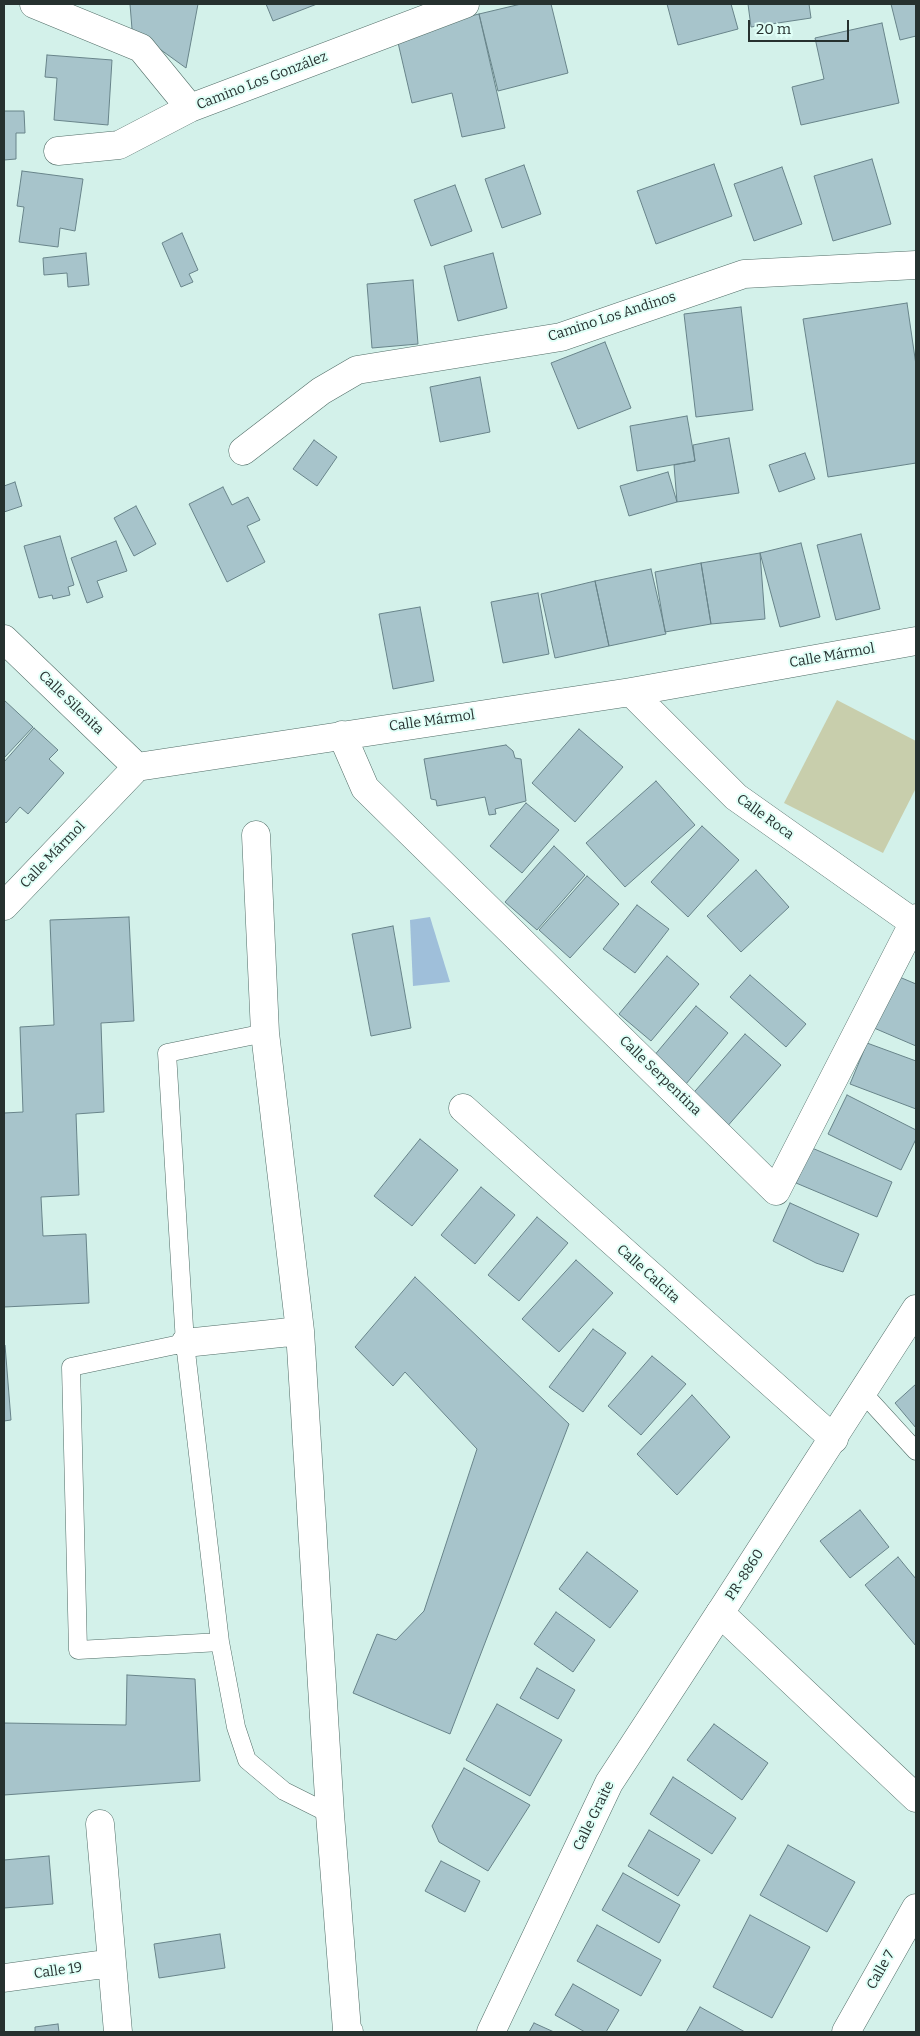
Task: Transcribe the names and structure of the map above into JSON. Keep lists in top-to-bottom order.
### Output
{
  "streets": {
    "street": [
      "Camino Los González",
      "Camino Los Andinos",
      "Calle Mármol",
      "Calle Silenita",
      "Calle Roca",
      "Calle Serpentina",
      "Calle Calcita",
      "PR-8860",
      "Calle Graite",
      "Calle 7",
      "Calle 19"
    ]
  },
  "crossings": [
    ["Calle Mármol", "Calle Silenita"],
    ["Calle Mármol", "Calle Roca"],
    ["Calle Mármol", "Calle Serpentina"],
    ["Calle Roca", "Calle Serpentina"],
    ["Calle Calcita", "PR-8860"],
    ["PR-8860", "Calle Graite"]
  ],
  "scale_bar": "20 m"
}
